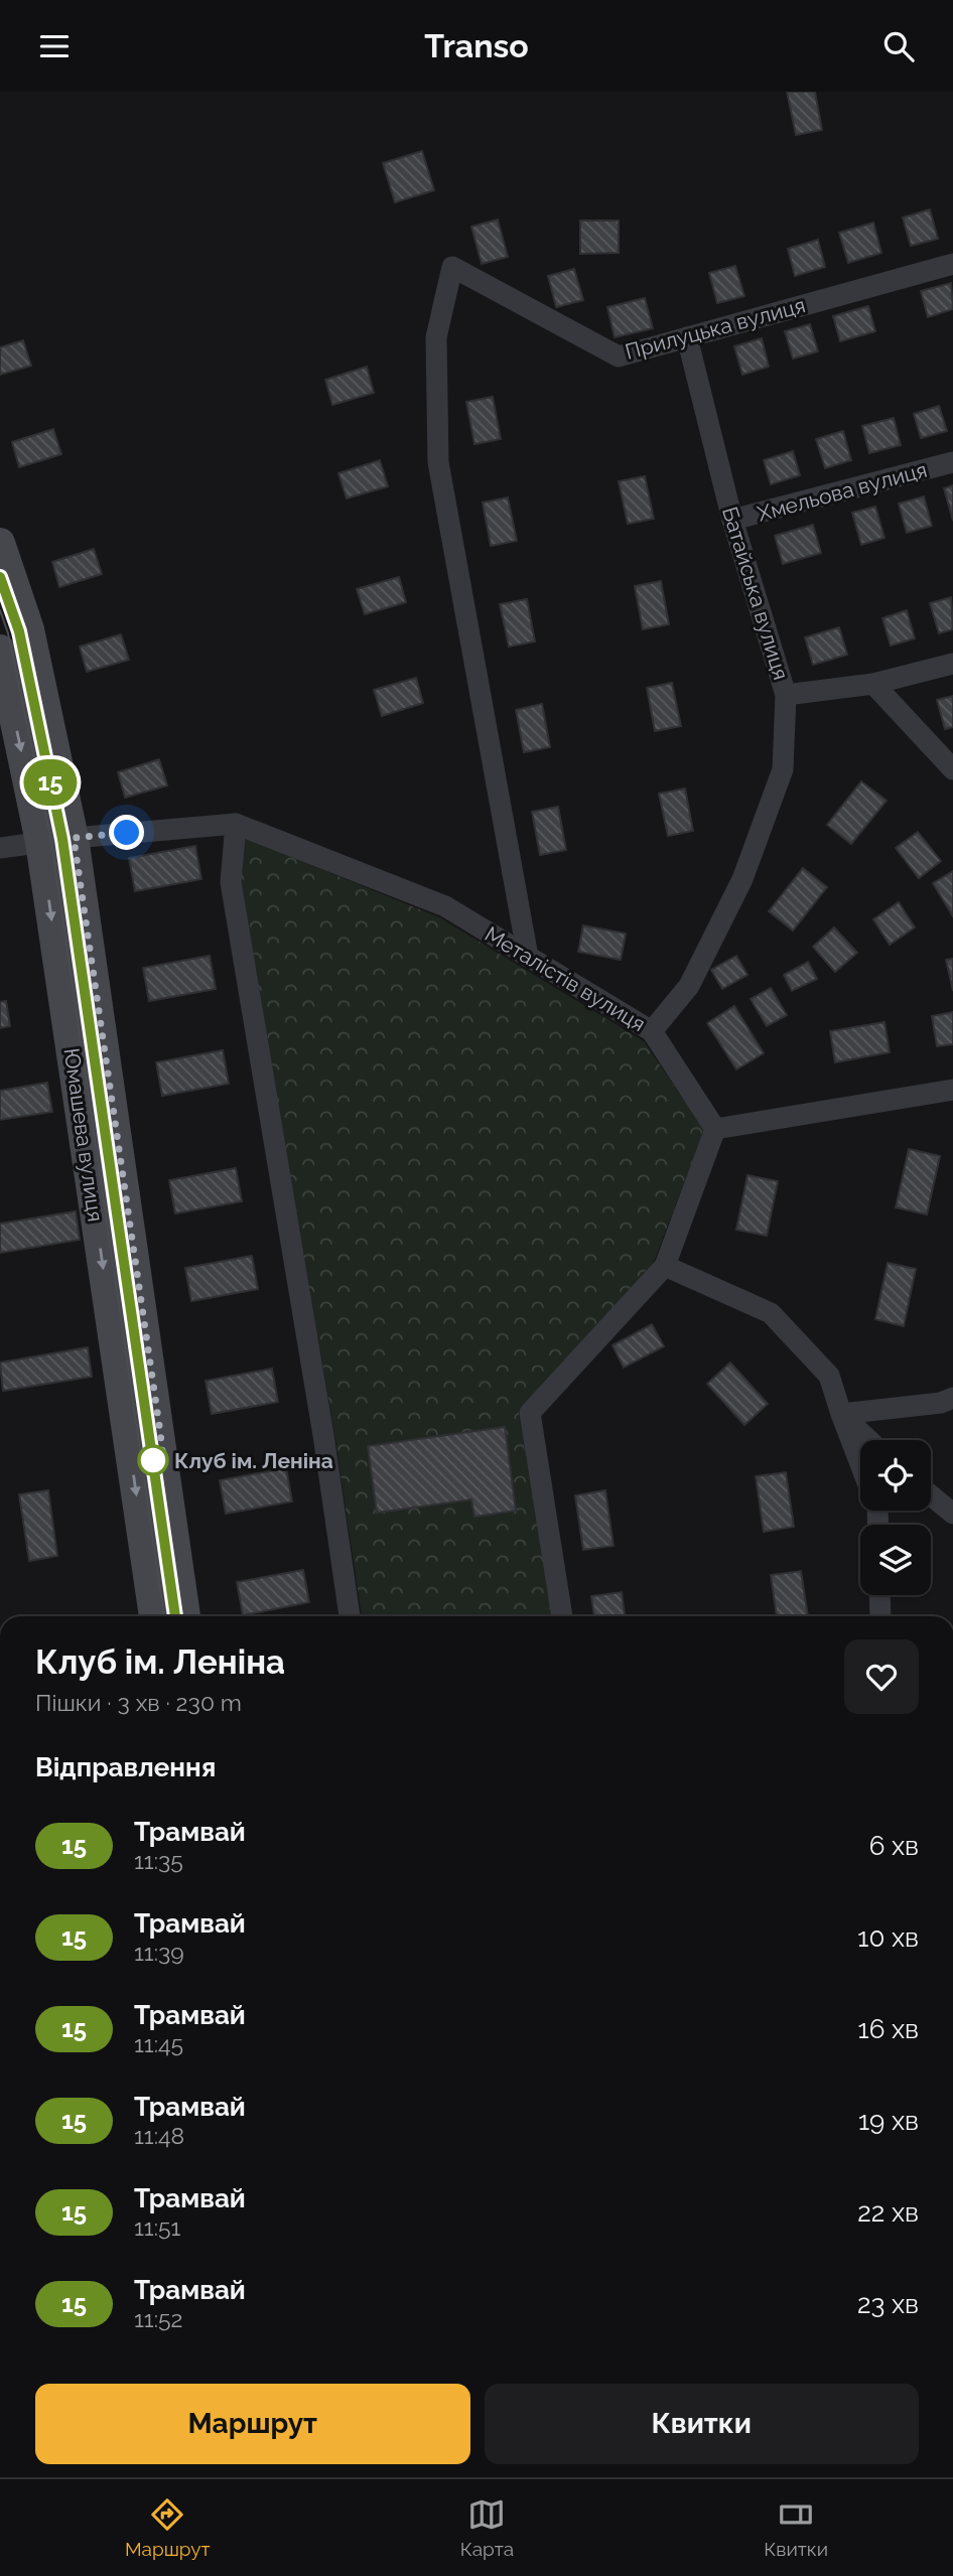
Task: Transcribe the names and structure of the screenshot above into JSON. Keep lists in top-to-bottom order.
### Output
{
  "streets": {
    "main road": ["Юмашева вулиця"],
    "street": [
      "Прилуцька вулиця",
      "Хмельова вулиця",
      "Батайська вулиця",
      "Металістів вулиця"
    ]
  },
  "crossings": [
    ["Прилуцька вулиця", "Батайська вулиця"],
    ["Прилуцька вулиця", "Металістів вулиця"],
    ["Хмельова вулиця", "Батайська вулиця"],
    ["Батайська вулиця", "Металістів вулиця"]
  ],
  "places": ["Клуб ім. Леніна"],
  "lines": ["tram line 15"],
  "page": {
    "header": "Transo",
    "on_map": "15",
    "heading": [
      ["Клуб ім. Леніна", "Пішки · 3 хв · 230 m"],
      "Відправлення"
    ],
    "list": [
      {
        "mark": "15",
        "name": "Трамвай",
        "note": "11:35",
        "value": "6 хв"
      },
      {
        "mark": "15",
        "name": "Трамвай",
        "note": "11:39",
        "value": "10 хв"
      },
      {
        "mark": "15",
        "name": "Трамвай",
        "note": "11:45",
        "value": "16 хв"
      },
      {
        "mark": "15",
        "name": "Трамвай",
        "note": "11:48",
        "value": "19 хв"
      },
      {
        "mark": "15",
        "name": "Трамвай",
        "note": "11:51",
        "value": "22 хв"
      },
      {
        "mark": "15",
        "name": "Трамвай",
        "note": "11:52",
        "value": "23 хв"
      }
    ],
    "buttons": ["Маршрут", "Квитки"],
    "tabs": ["Маршрут", "Карта", "Квитки"]
  }
}
